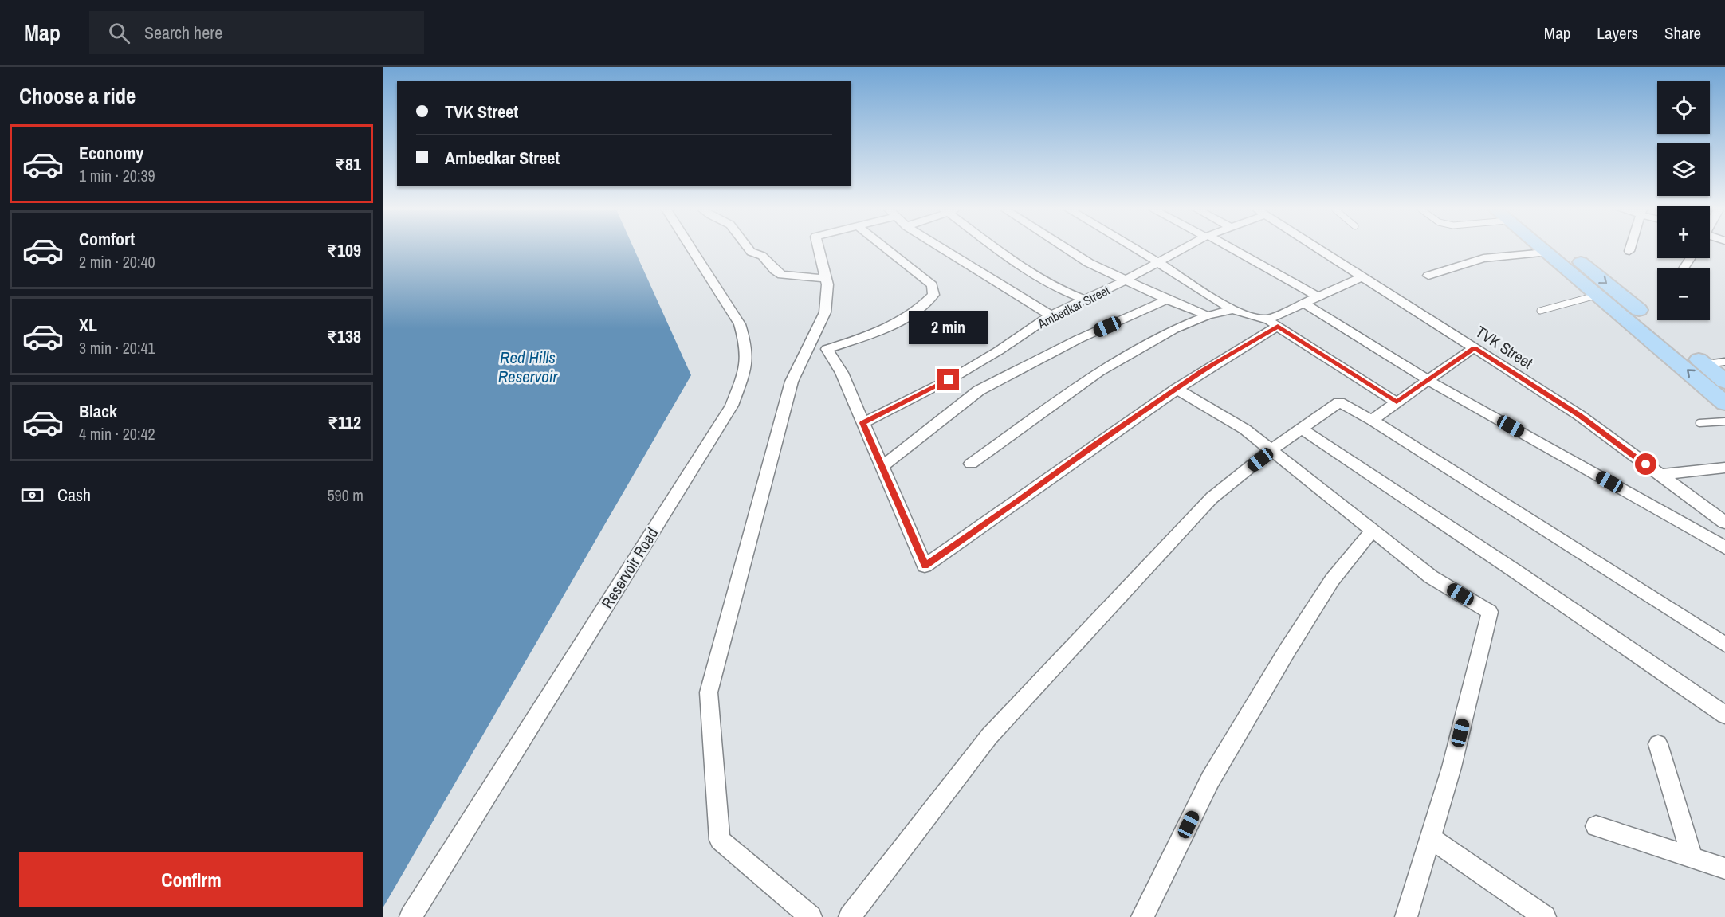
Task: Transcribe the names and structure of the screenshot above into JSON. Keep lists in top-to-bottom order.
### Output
{
  "streets": {
    "street": ["Ambedkar Street", "TVK Street", "Reservoir Road"]
  },
  "water": ["Red Hills Reservoir"],
  "page": {
    "header": "Map",
    "search": "Search here",
    "nav": ["Map", "Layers", "Share"],
    "heading": "Choose a ride",
    "map_buttons": ["+", "−"],
    "banner": ["TVK Street", "Ambedkar Street"],
    "list": [
      {
        "name": "Economy",
        "note": "1 min · 20:39",
        "value": "₹81"
      },
      {
        "name": "Comfort",
        "note": "2 min · 20:40",
        "value": "₹109"
      },
      {
        "name": "XL",
        "note": "3 min · 20:41",
        "value": "₹138"
      },
      {
        "name": "Black",
        "note": "4 min · 20:42",
        "value": "₹112"
      }
    ],
    "bubble": "2 min",
    "pay": ["Cash", "590 m"],
    "buttons": "Confirm"
  }
}
